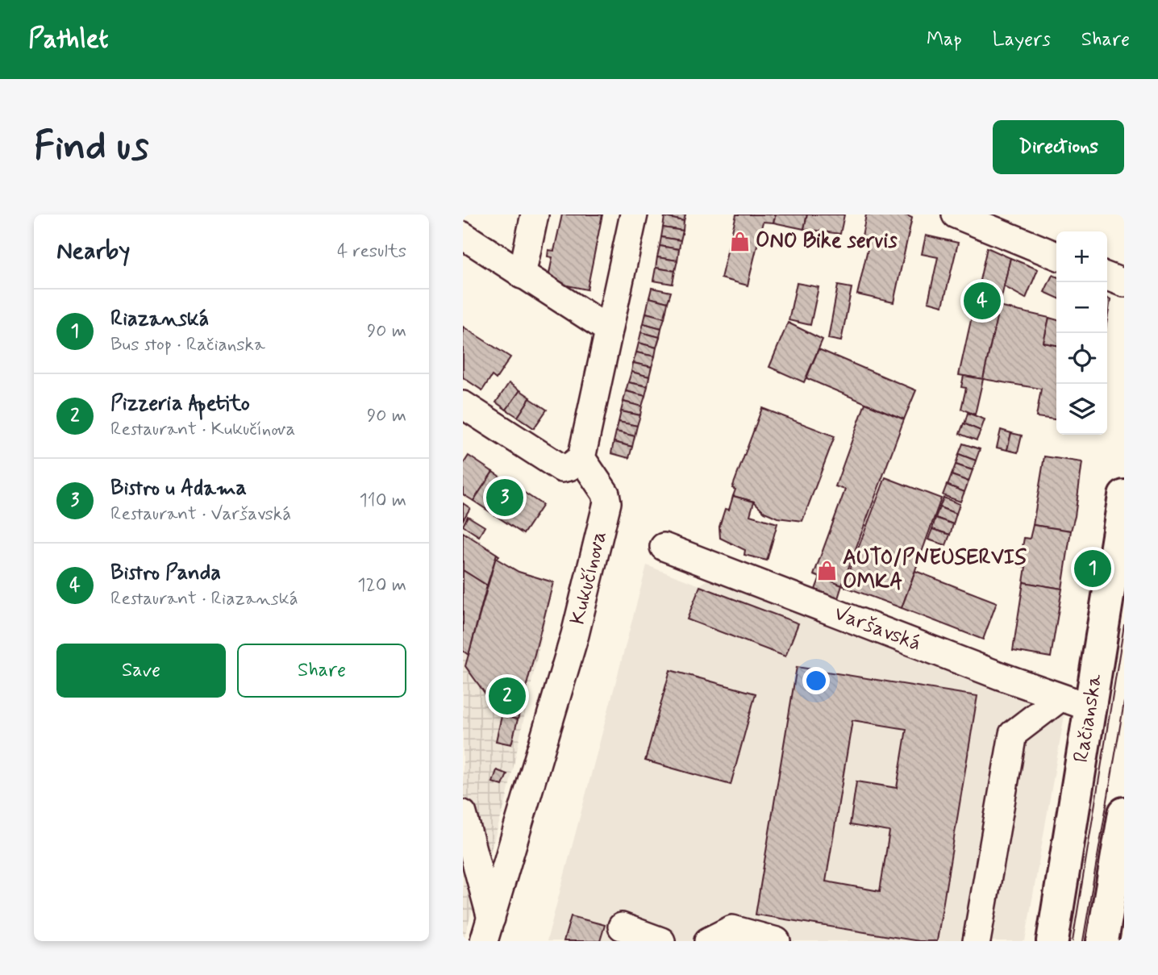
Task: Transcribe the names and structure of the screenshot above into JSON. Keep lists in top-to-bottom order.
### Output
{
  "streets": {
    "main road": ["Račianska"],
    "street": ["Kukučínova", "Varšavská"]
  },
  "crossings": [
    ["Varšavská", "Račianska"]
  ],
  "places": {
    "shop": ["ONO Bike servis", "AUTO/PNEUSERVIS OMKA"]
  },
  "page": {
    "header": "Pathlet",
    "nav": ["Map", "Layers", "Share"],
    "buttons": [
      "Directions",
      ["Save", "Share"]
    ],
    "title": "Find us",
    "heading": ["Nearby", "4 results"],
    "map_buttons": ["+", "−"],
    "pins": [
      "4",
      "3",
      "1",
      "2"
    ],
    "list": [
      {
        "mark": "1",
        "name": "Riazanská",
        "note": "Bus stop · Račianska",
        "value": "90 m"
      },
      {
        "mark": "2",
        "name": "Pizzeria Apetito",
        "note": "Restaurant · Kukučínova",
        "value": "90 m"
      },
      {
        "mark": "3",
        "name": "Bistro u Adama",
        "note": "Restaurant · Varšavská",
        "value": "110 m"
      },
      {
        "mark": "4",
        "name": "Bistro Panda",
        "note": "Restaurant · Riazanská",
        "value": "120 m"
      }
    ]
  }
}
